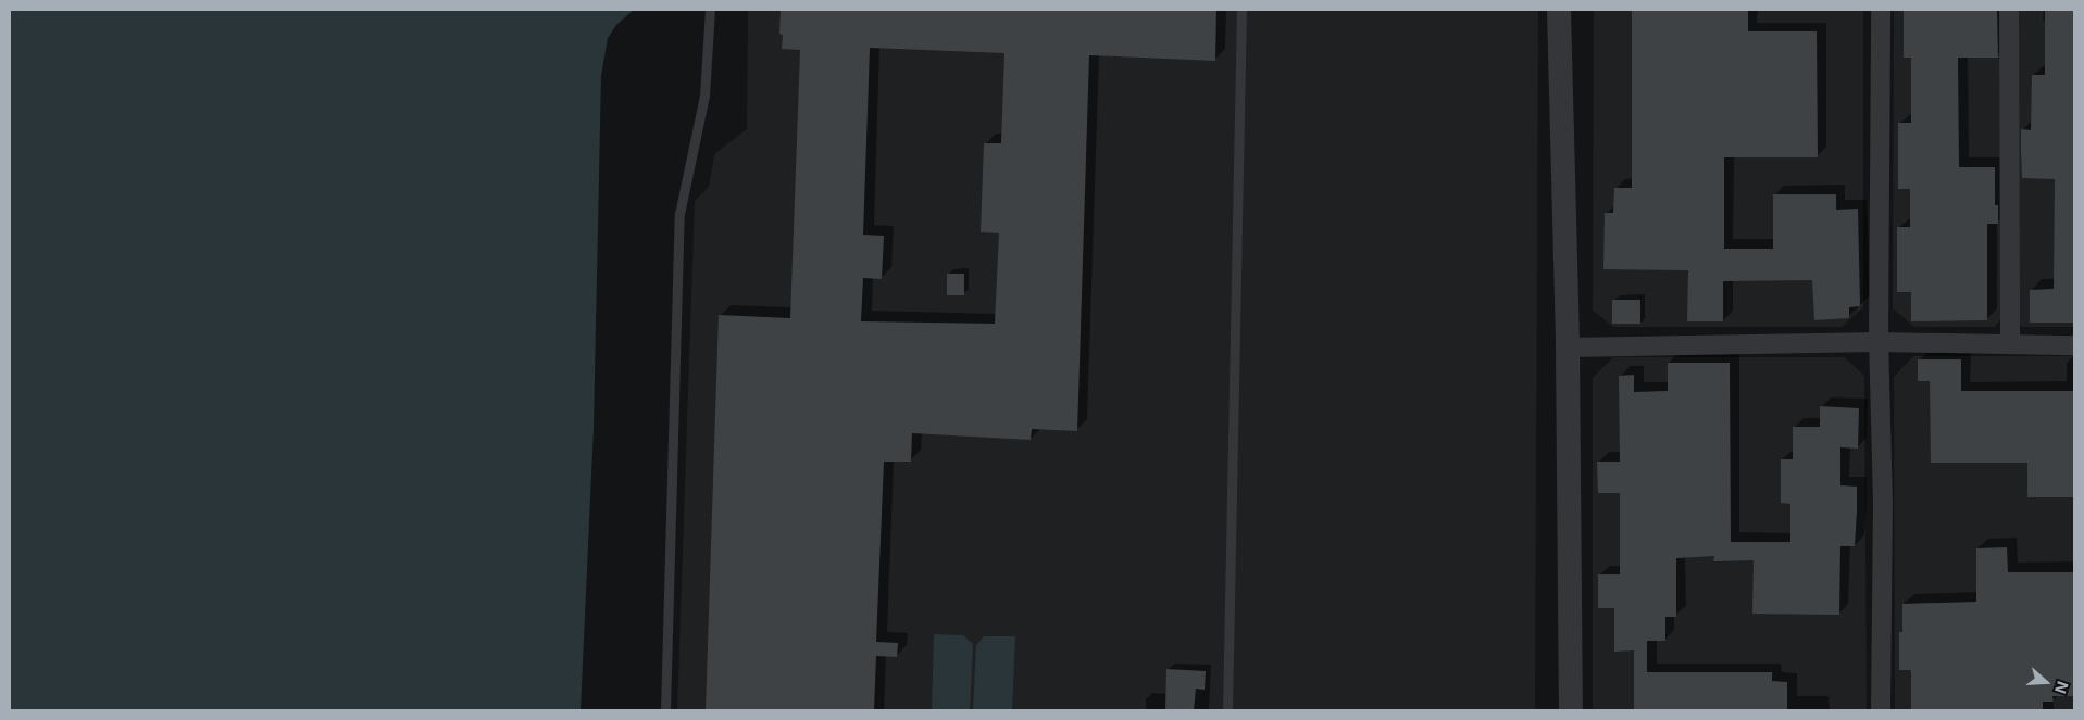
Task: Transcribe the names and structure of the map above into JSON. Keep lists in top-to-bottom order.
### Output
{
  "north": "right"
}
